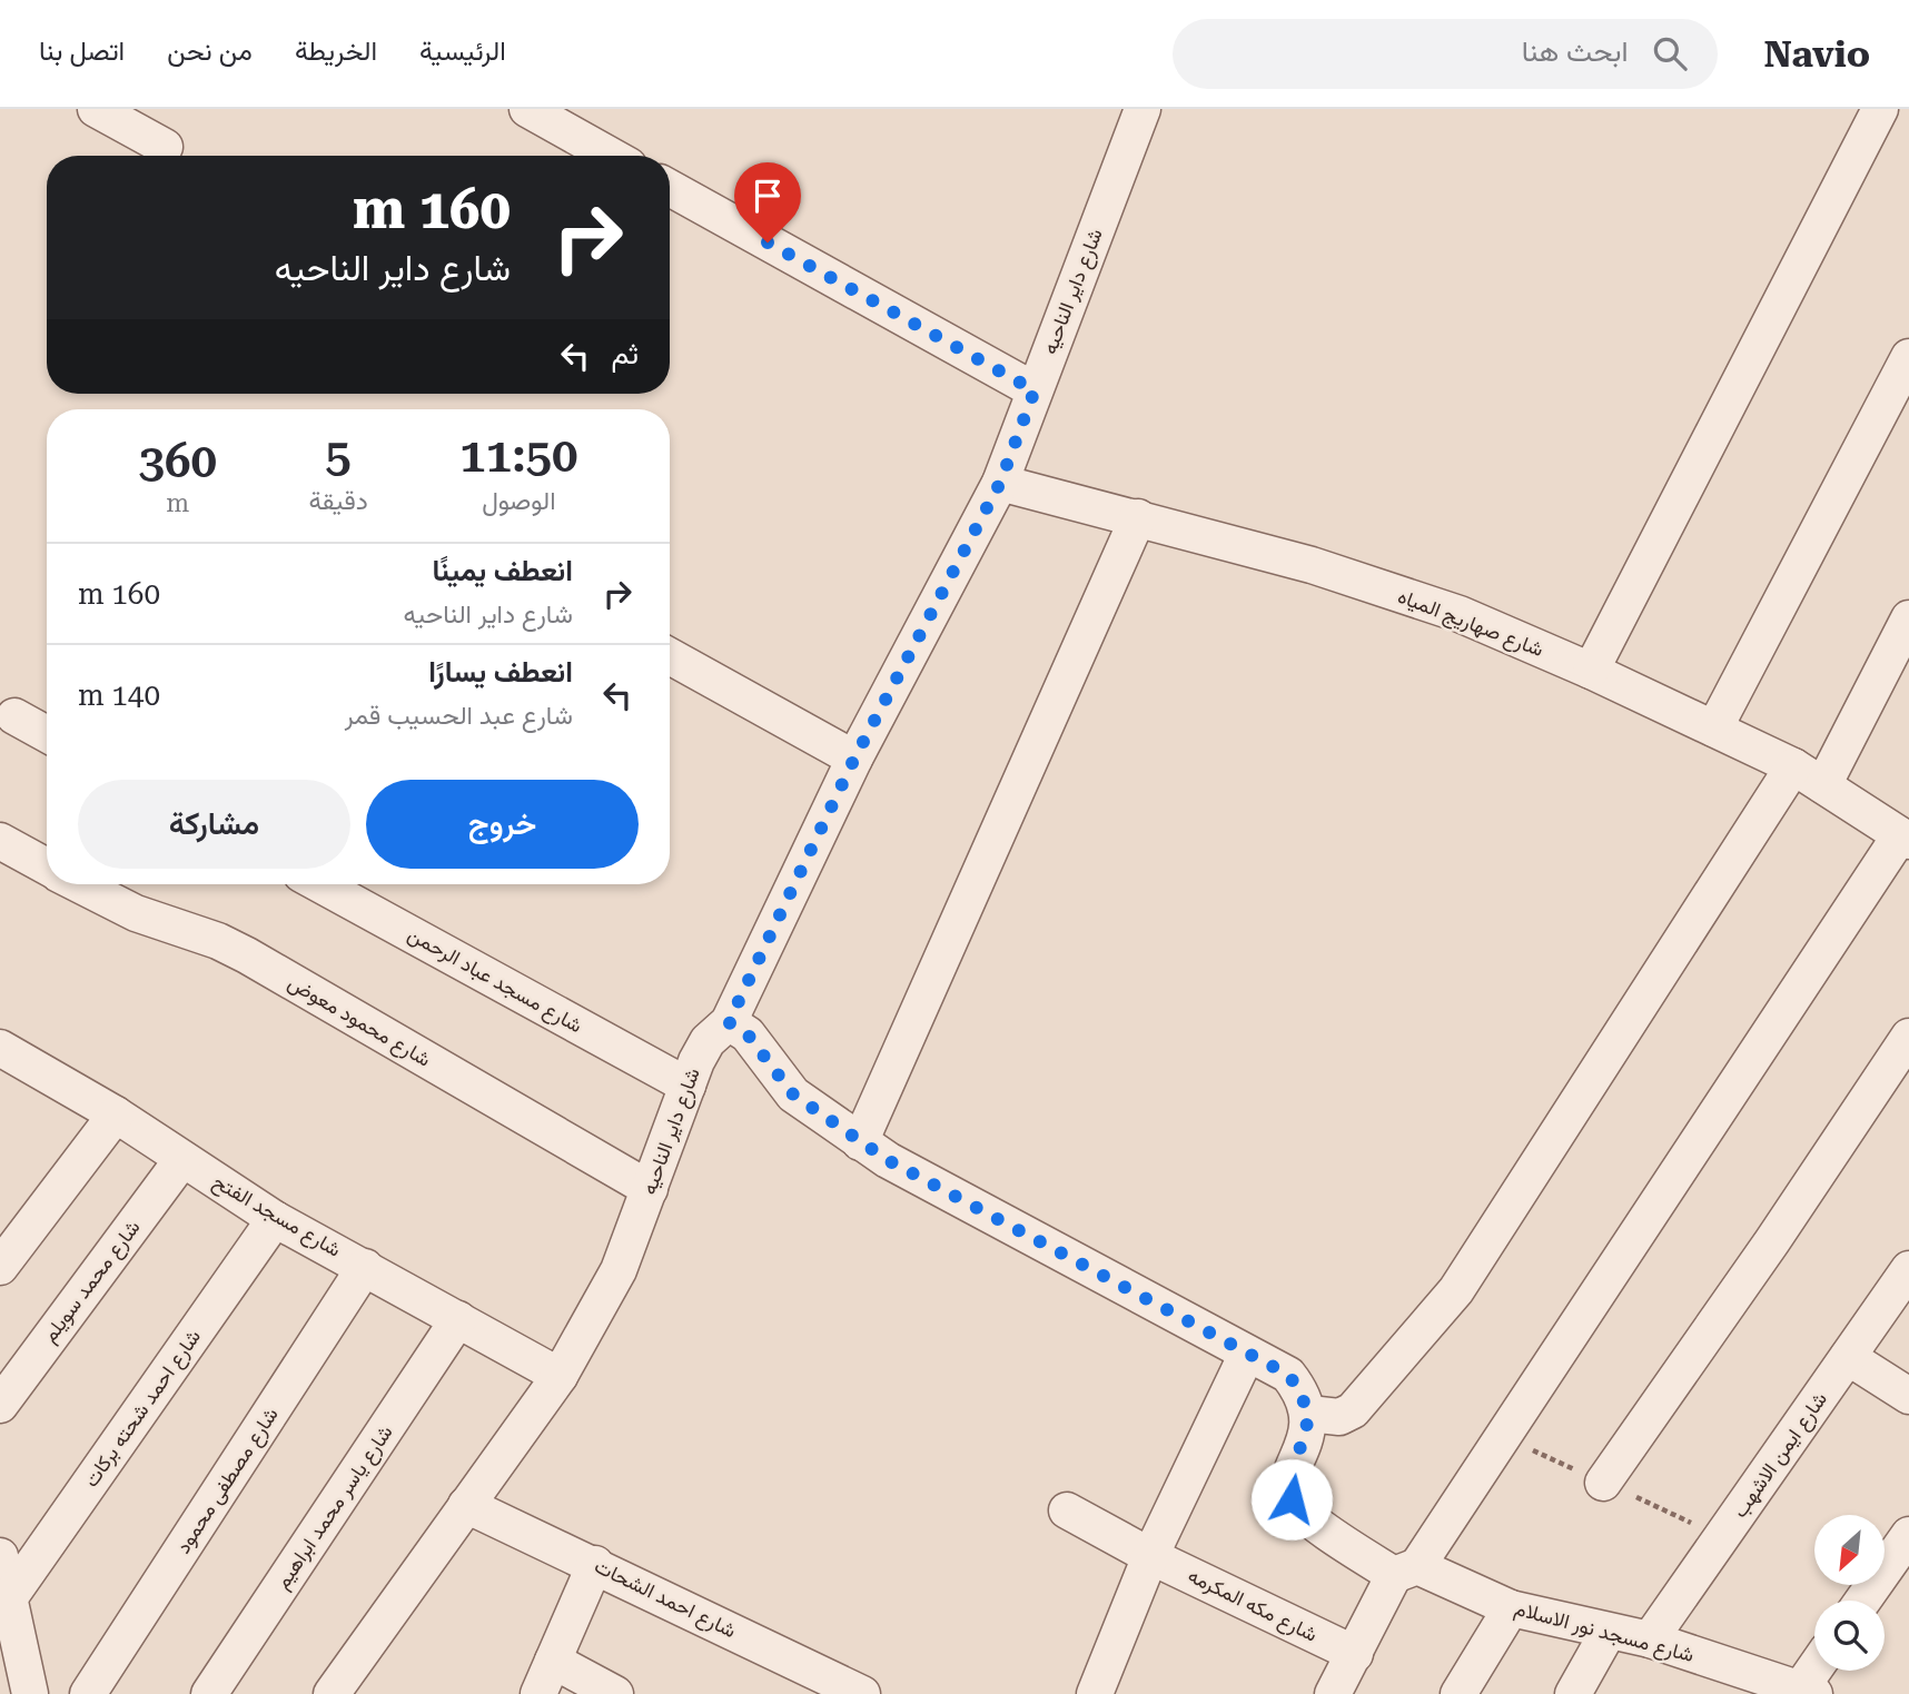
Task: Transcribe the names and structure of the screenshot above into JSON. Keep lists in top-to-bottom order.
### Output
{
  "streets": {
    "street": [
      "شارع داير الناحيه",
      "شارع صهاريج المياه",
      "شارع مسجد عباد الرحمن",
      "شارع محمود معوض",
      "شارع مسجد الفتح",
      "شارع محمد سويلم",
      "شارع احمد شحته بركات",
      "شارع ايمن الاشهب",
      "شارع مصطفى محمود",
      "شارع ياسر محمد ابراهيم",
      "شارع احمد الشحات",
      "شارع مكه المكرمه",
      "شارع مسجد نور الاسلام"
    ]
  },
  "crossings": [
    ["شارع داير الناحيه", "شارع صهاريج المياه"],
    ["شارع داير الناحيه", "شارع مسجد عباد الرحمن"],
    ["شارع داير الناحيه", "شارع محمود معوض"],
    ["شارع داير الناحيه", "شارع مسجد الفتح"],
    ["شارع داير الناحيه", "شارع احمد الشحات"],
    ["شارع مسجد الفتح", "شارع محمد سويلم"],
    ["شارع مسجد الفتح", "شارع احمد شحته بركات"],
    ["شارع مسجد الفتح", "شارع مصطفى محمود"],
    ["شارع مسجد الفتح", "شارع ياسر محمد ابراهيم"],
    ["شارع ايمن الاشهب", "شارع مسجد نور الاسلام"]
  ],
  "north": "bottom left",
  "page": {
    "header": "Navio",
    "search": "ابحث هنا",
    "nav": [
      "الرئيسية",
      "الخريطة",
      "من نحن",
      "اتصل بنا"
    ],
    "turn": ["160 m", "شارع داير الناحيه"],
    "then": "ثم",
    "eta": [
      "11:50",
      "الوصول",
      "5",
      "دقيقة",
      "360",
      "m"
    ],
    "list": [
      {
        "name": "انعطف يمينًا",
        "note": "شارع داير الناحيه",
        "value": "160 m"
      },
      {
        "name": "انعطف يسارًا",
        "note": "شارع عبد الحسيب قمر",
        "value": "140 m"
      }
    ],
    "buttons": ["خروج", "مشاركة"]
  }
}
